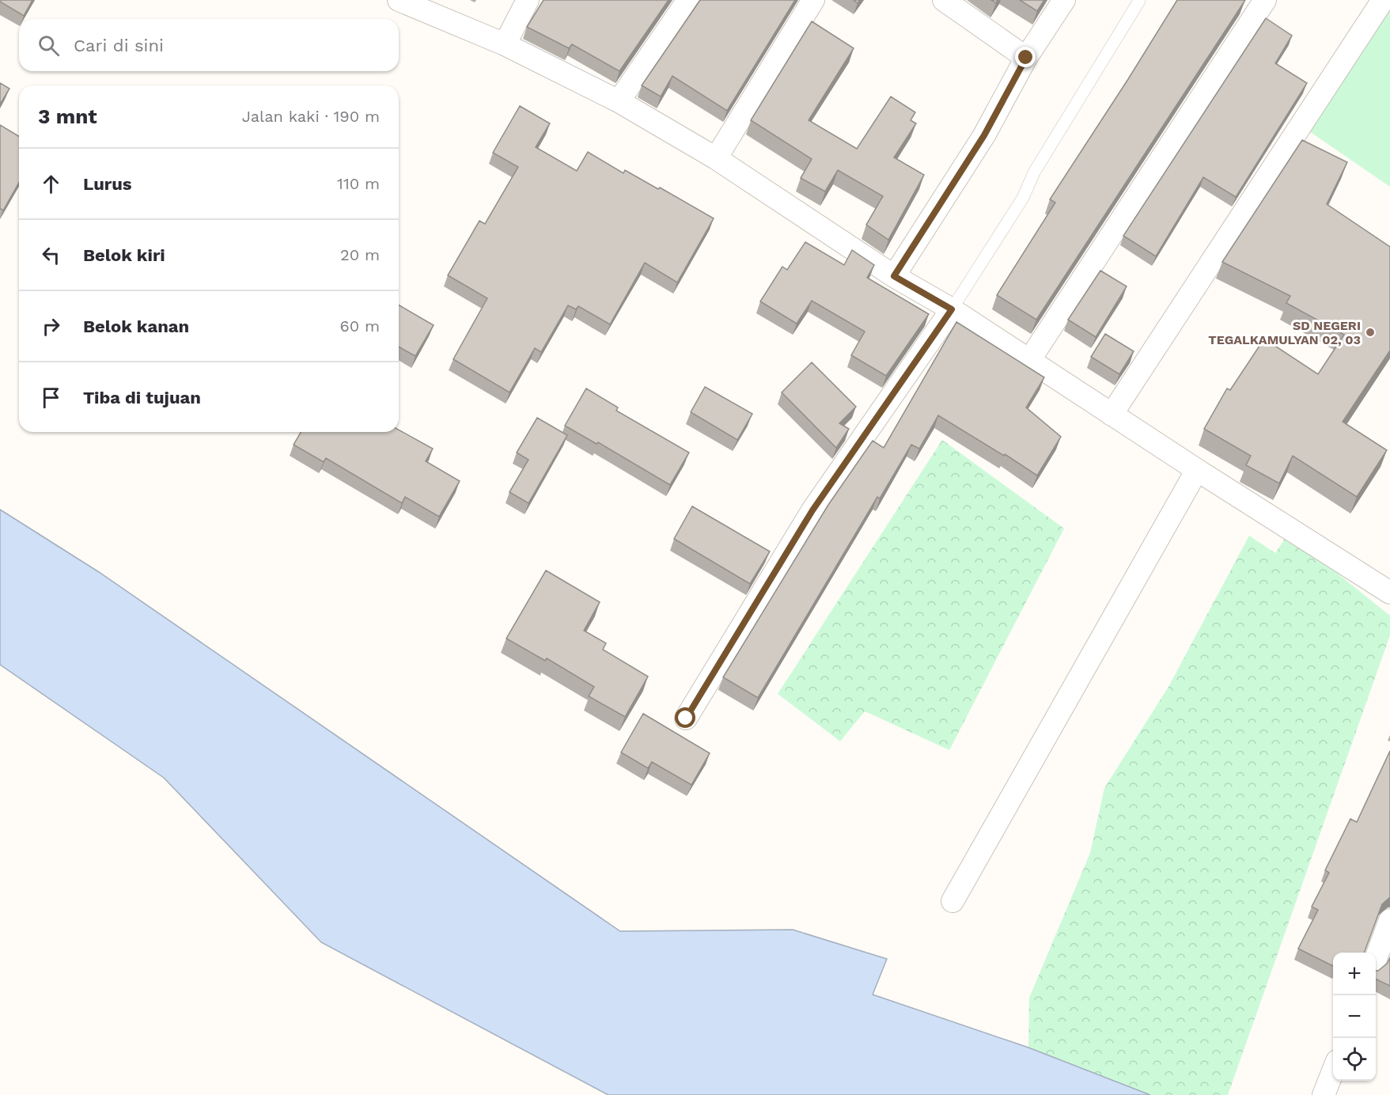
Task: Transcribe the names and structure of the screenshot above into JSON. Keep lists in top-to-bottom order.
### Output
{
  "places": ["SD NEGERI TEGALKAMULYAN 02, 03"],
  "page": {
    "search": "Cari di sini",
    "heading": ["3 mnt", "Jalan kaki · 190 m"],
    "list": [
      ["Lurus", "110 m"],
      ["Belok kiri", "20 m"],
      ["Belok kanan", "60 m"],
      "Tiba di tujuan"
    ],
    "map_buttons": ["+", "−"]
  }
}
